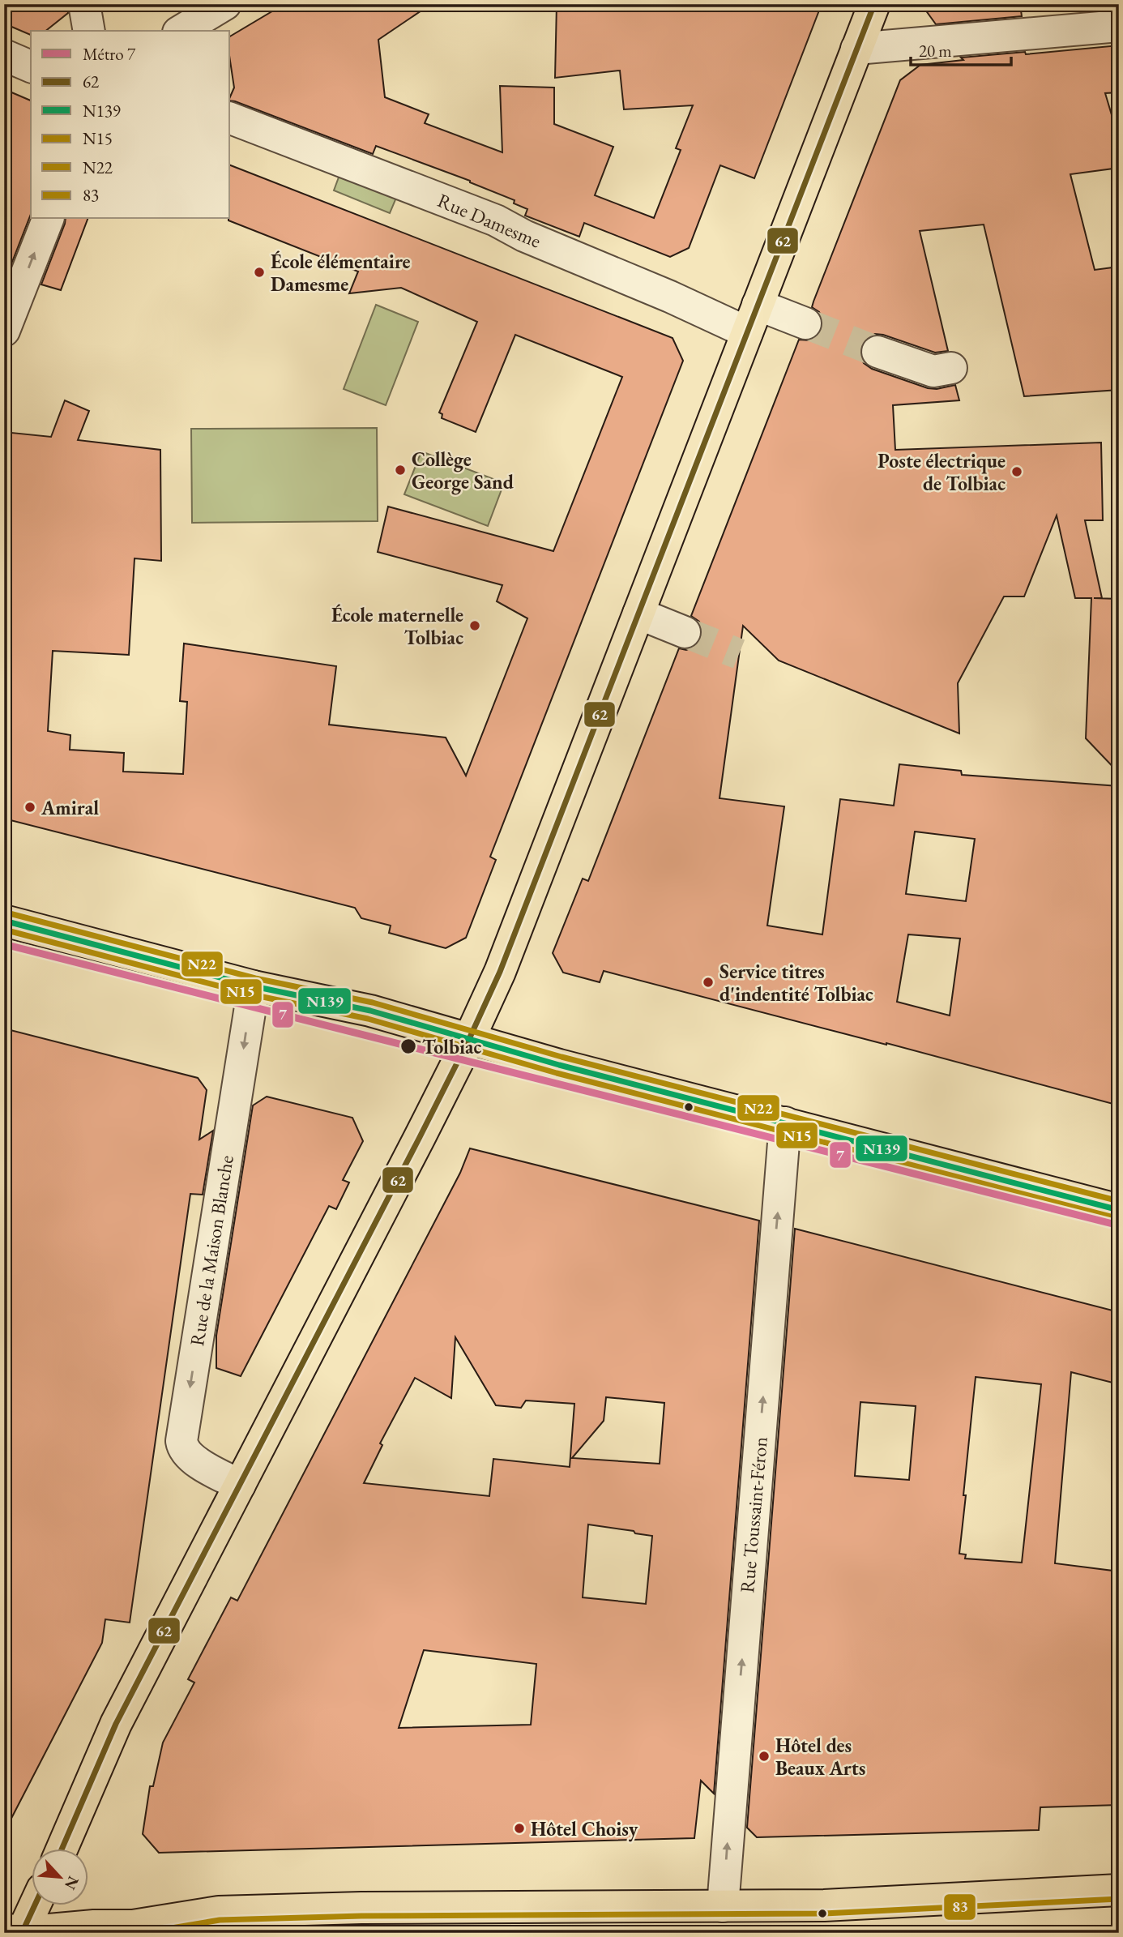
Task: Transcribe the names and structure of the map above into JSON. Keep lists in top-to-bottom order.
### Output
{
  "streets": {
    "street": ["Rue Damesme", "Rue de la Maison Blanche", "Rue Toussaint-Féron"]
  },
  "one_way": ["Rue de la Maison Blanche", "Rue Toussaint-Féron"],
  "places": [
    "École élémentaire Damesme",
    "Collège George Sand",
    "Poste électrique de Tolbiac",
    "École maternelle Tolbiac",
    "Amiral",
    "Service titres d'indentité Tolbiac",
    "Tolbiac",
    "Hôtel des Beaux Arts",
    "Hôtel Choisy"
  ],
  "lines": [
    "transit line 62",
    "transit line N22",
    "transit line N139",
    "transit line N15",
    "metro line 7",
    "transit line 83"
  ],
  "legend": [
    "Métro 7",
    "62",
    "N139",
    "N15",
    "N22",
    "83"
  ],
  "scale_bar": "20 m",
  "north": "bottom right"
}
